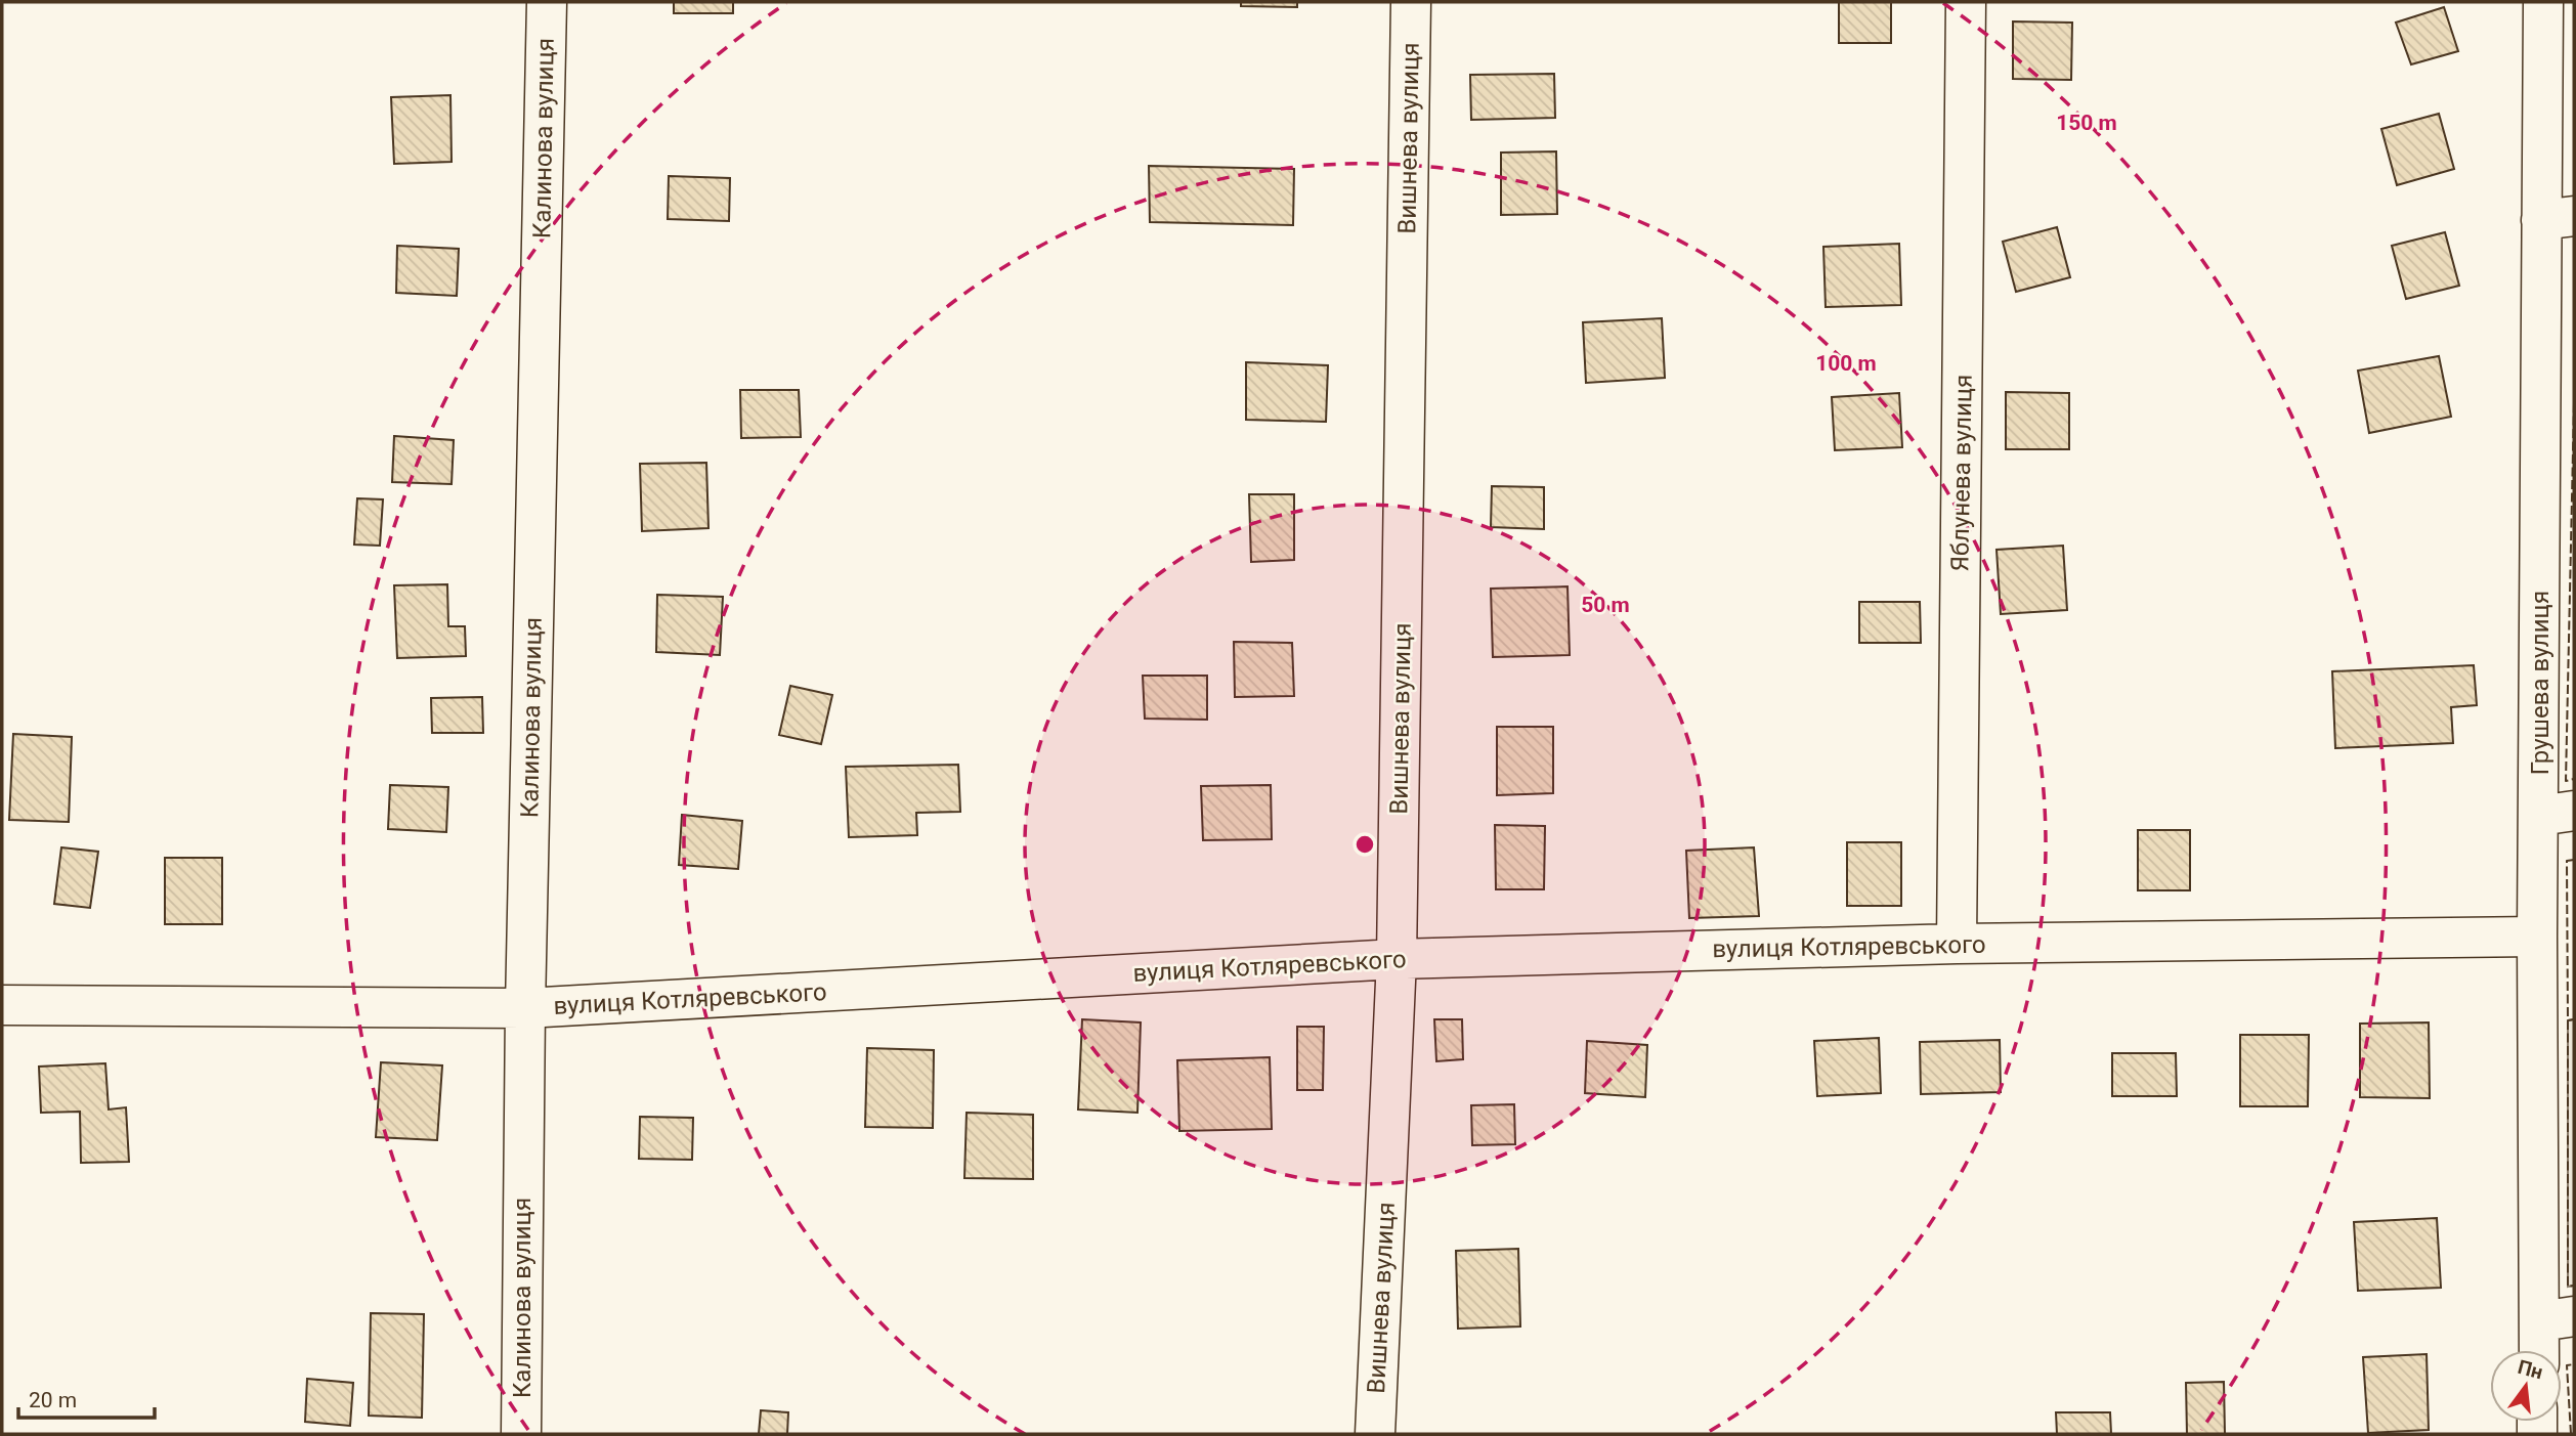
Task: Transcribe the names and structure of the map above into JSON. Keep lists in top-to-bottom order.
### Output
{
  "streets": {
    "street": [
      "Калинова вулиця",
      "Вишнева вулиця",
      "Яблунева вулиця",
      "Грушева вулиця",
      "вулиця Котляревського"
    ]
  },
  "crossings": [
    ["Калинова вулиця", "вулиця Котляревського"],
    ["Вишнева вулиця", "вулиця Котляревського"],
    ["Яблунева вулиця", "вулиця Котляревського"],
    ["Грушева вулиця", "вулиця Котляревського"]
  ],
  "scale_bar": "20 m",
  "north": "top",
  "rings": ["150 m", "100 m", "50 m"]
}
